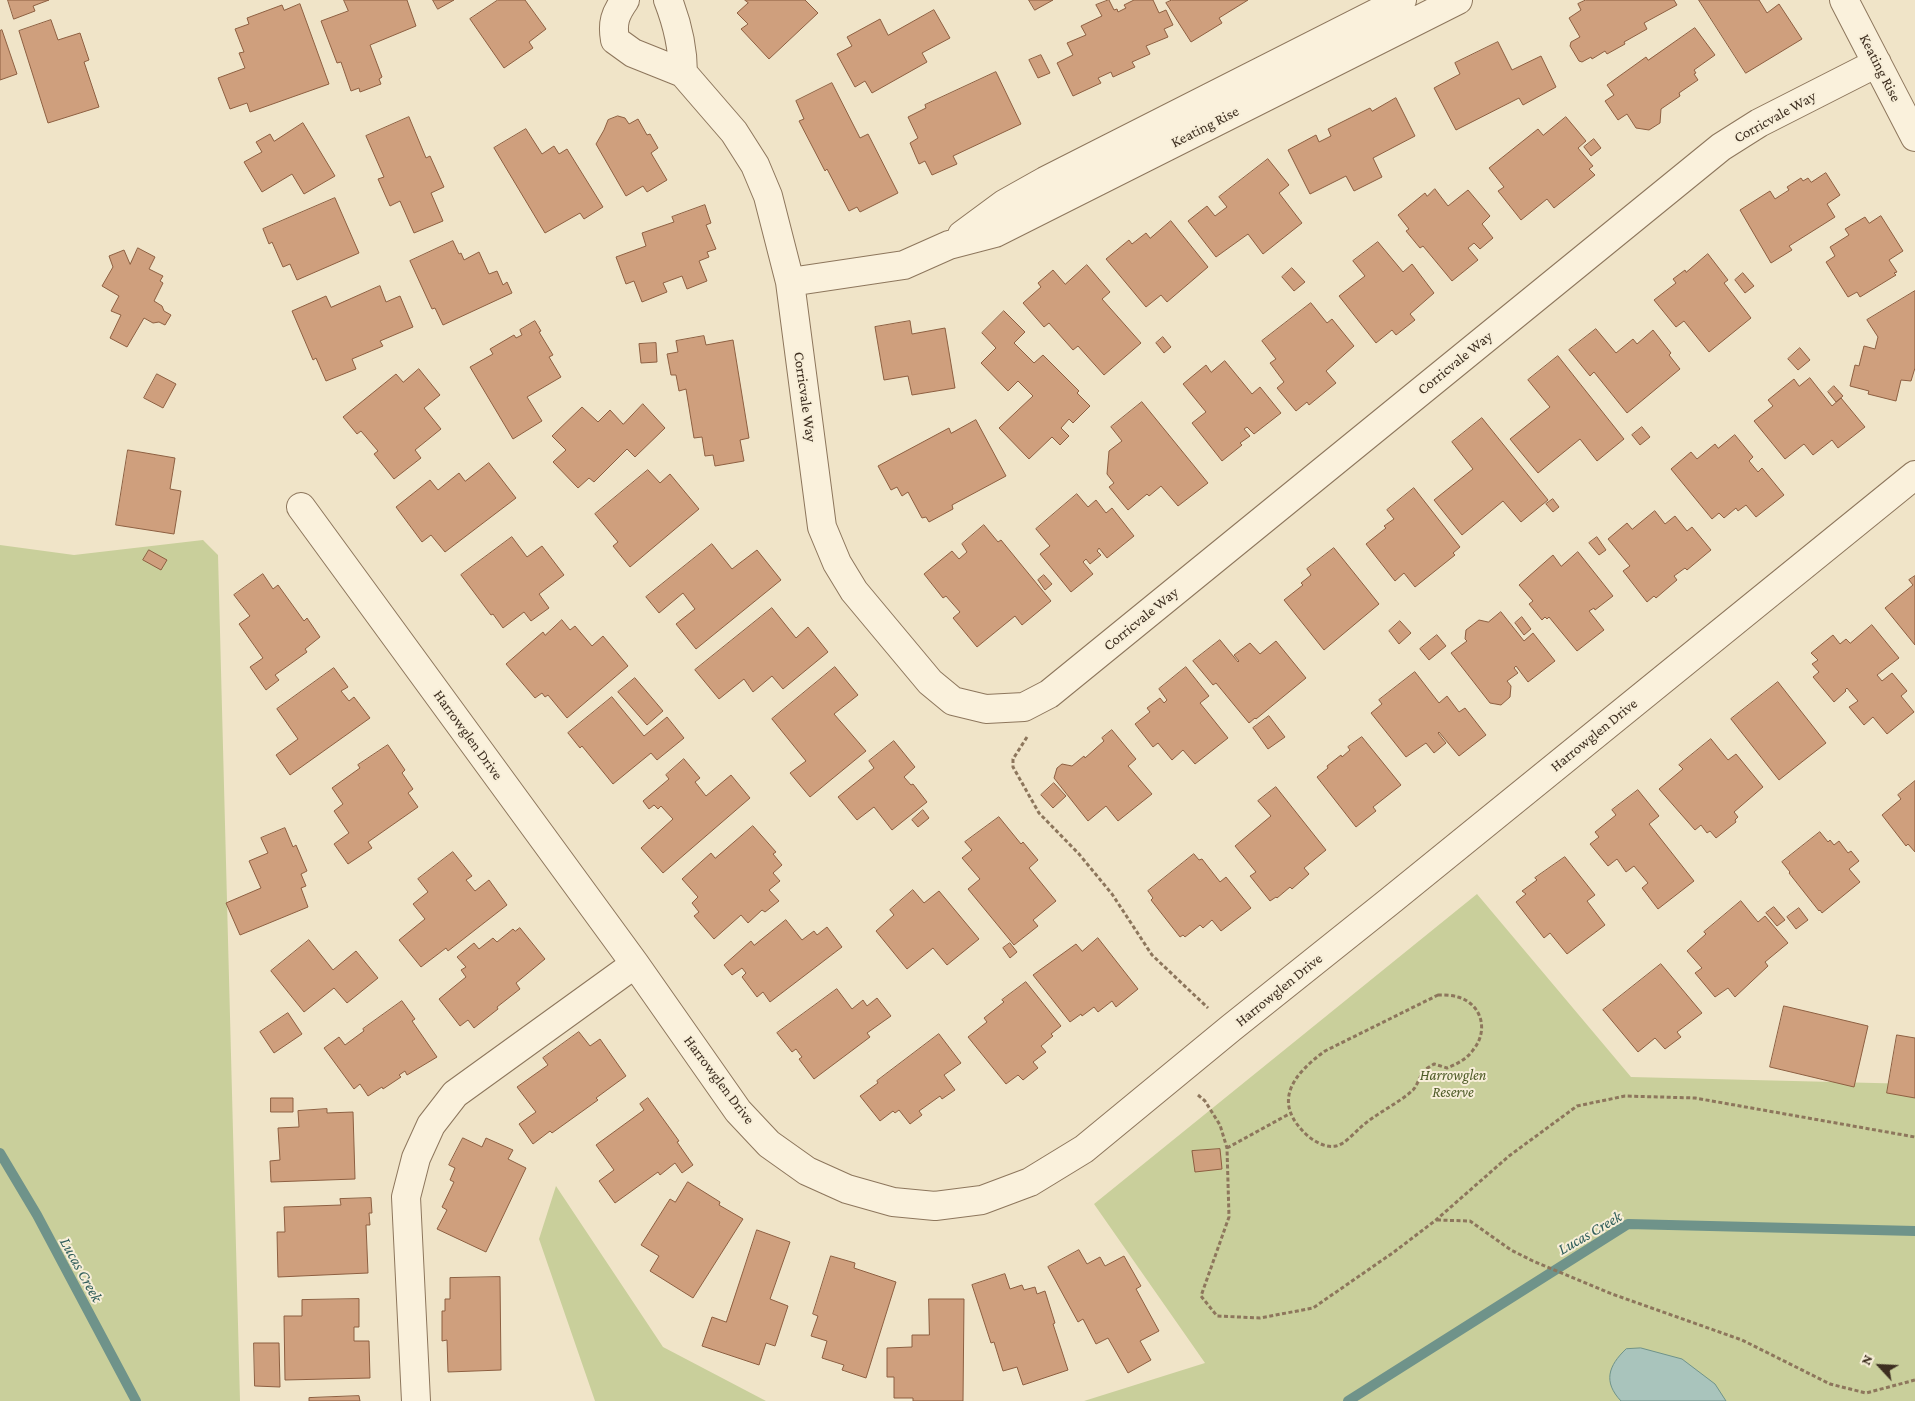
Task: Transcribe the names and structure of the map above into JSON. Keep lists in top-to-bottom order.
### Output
{
  "streets": {
    "street": ["Keating Rise", "Corricvale Way", "Harrowglen Drive"]
  },
  "crossings": [
    ["Keating Rise", "Corricvale Way"]
  ],
  "water": ["Lucas Creek"],
  "parks": ["Harrowglen Reserve"],
  "north": "top left"
}
